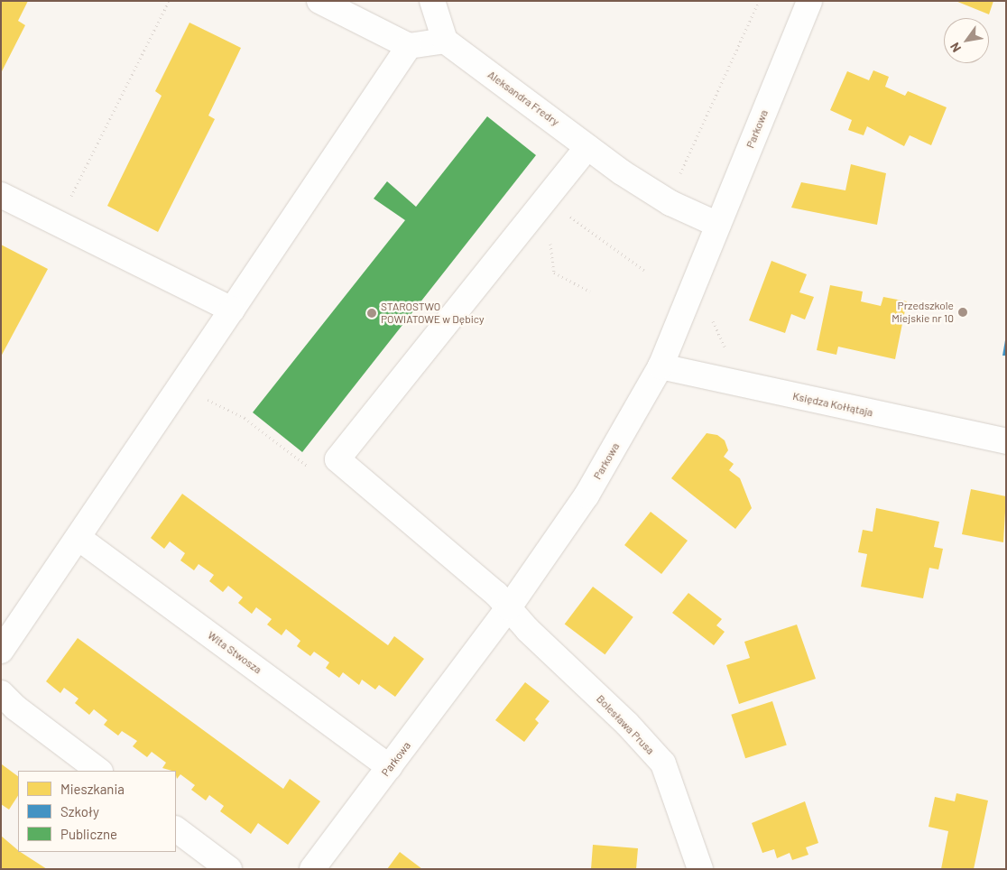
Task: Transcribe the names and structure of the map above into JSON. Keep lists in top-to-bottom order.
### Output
{
  "streets": {
    "street": [
      "Aleksandra Fredry",
      "Parkowa",
      "Księdza Kołłątaja",
      "Wita Stwosza",
      "Bolesława Prusa"
    ]
  },
  "crossings": [
    ["Aleksandra Fredry", "Parkowa"],
    ["Aleksandra Fredry", "Bolesława Prusa"],
    ["Parkowa", "Księdza Kołłątaja"],
    ["Parkowa", "Wita Stwosza"],
    ["Parkowa", "Bolesława Prusa"]
  ],
  "places": ["Przedszkole Miejskie nr 10", "STAROSTWO POWIATOWE w Dębicy"],
  "legend": ["Mieszkania", "Szkoły", "Publiczne"],
  "north": "bottom left"
}
